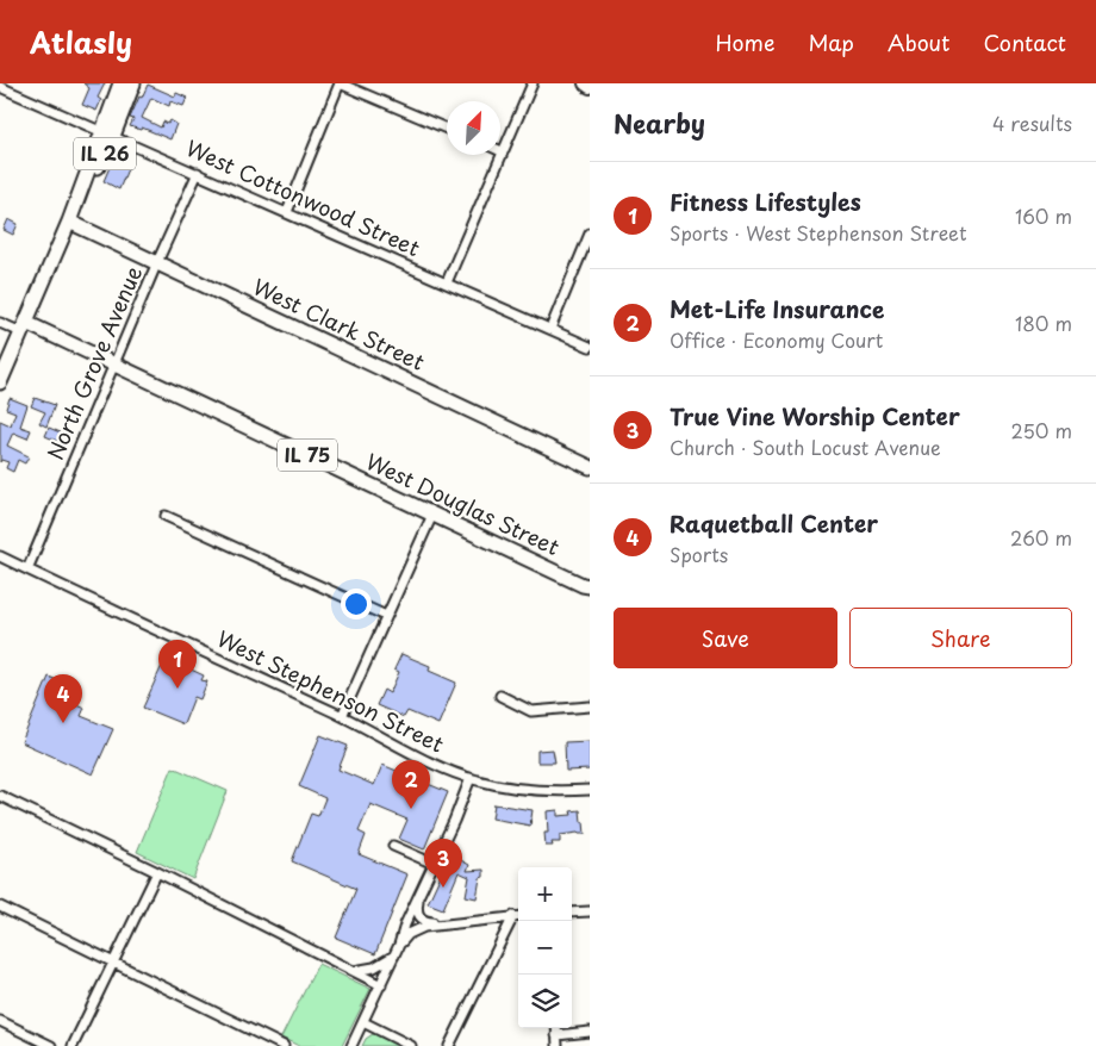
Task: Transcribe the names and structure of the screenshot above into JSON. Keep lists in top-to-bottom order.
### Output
{
  "streets": {
    "main road": [
      "IL 26",
      "West Clark Street",
      "IL 75",
      "West Douglas Street"
    ],
    "street": ["West Cottonwood Street", "North Grove Avenue", "West Stephenson Street"]
  },
  "crossings": [
    ["IL 26", "West Cottonwood Street"],
    ["IL 26", "West Clark Street"],
    ["IL 26", "West Douglas Street"],
    ["West Cottonwood Street", "North Grove Avenue"],
    ["West Clark Street", "North Grove Avenue"],
    ["North Grove Avenue", "West Douglas Street"],
    ["North Grove Avenue", "West Stephenson Street"]
  ],
  "north": "top right",
  "page": {
    "header": "Atlasly",
    "nav": [
      "Home",
      "Map",
      "About",
      "Contact"
    ],
    "heading": ["Nearby", "4 results"],
    "list": [
      {
        "mark": "1",
        "name": "Fitness Lifestyles",
        "note": "Sports · West Stephenson Street",
        "value": "160 m"
      },
      {
        "mark": "2",
        "name": "Met-Life Insurance",
        "note": "Office · Economy Court",
        "value": "180 m"
      },
      {
        "mark": "3",
        "name": "True Vine Worship Center",
        "note": "Church · South Locust Avenue",
        "value": "250 m"
      },
      {
        "mark": "4",
        "name": "Raquetball Center",
        "note": "Sports",
        "value": "260 m"
      }
    ],
    "buttons": ["Save", "Share"],
    "pins": [
      "1",
      "4",
      "2",
      "3"
    ],
    "map_buttons": ["+", "−"]
  }
}
